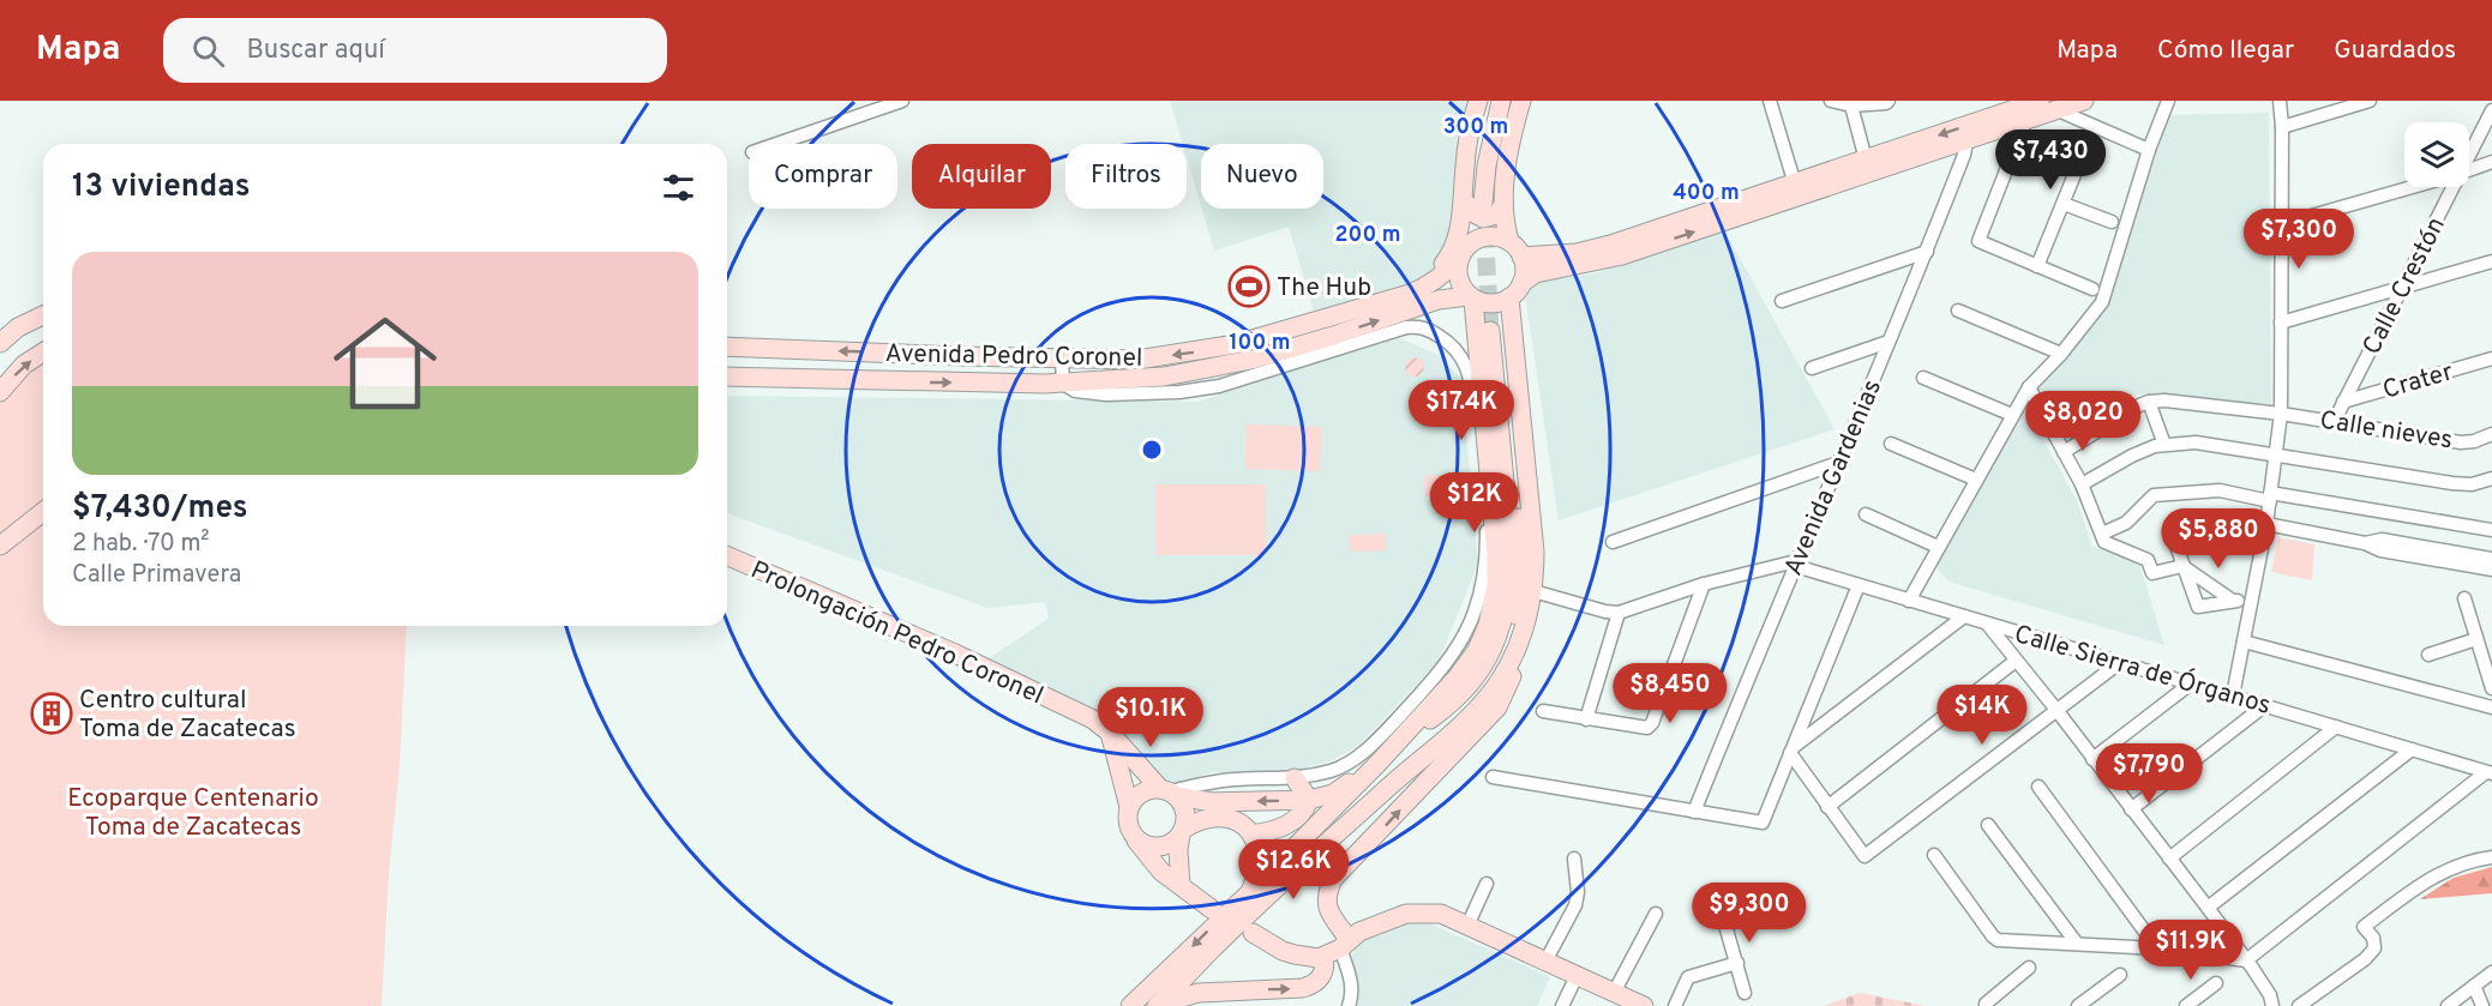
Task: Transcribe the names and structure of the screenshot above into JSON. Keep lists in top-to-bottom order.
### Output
{
  "streets": {
    "main road": ["Avenida Pedro Coronel", "Prolongación Pedro Coronel"],
    "street": [
      "Calle Crestón",
      "Crater",
      "Calle nieves",
      "Avenida Gardenias",
      "Calle Sierra de Órganos"
    ]
  },
  "crossings": [
    ["Calle Crestón", "Crater"],
    ["Calle Crestón", "Calle nieves"],
    ["Avenida Gardenias", "Calle Sierra de Órganos"]
  ],
  "parks": ["Ecoparque Centenario Toma de Zacatecas"],
  "places": {
    "sports": ["The Hub"],
    "building": ["Centro cultural Toma de Zacatecas"]
  },
  "page": {
    "header": "Mapa",
    "search": "Buscar aquí",
    "nav": ["Mapa", "Cómo llegar", "Guardados"],
    "price": [
      "$7,430",
      "$7,300",
      "$17.4K",
      "$8,020",
      "$12K",
      "$5,880",
      "$8,450",
      "$14K",
      "$10.1K",
      "$7,790",
      "$12.6K",
      "$9,300",
      "$11.9K"
    ],
    "chip": [
      "Comprar",
      "Alquilar",
      "Filtros",
      "Nuevo"
    ],
    "heading": "13 viviendas",
    "list": [
      {
        "name": "$7,430/mes",
        "note": "2 hab. · 70 m² · Calle Primavera"
      }
    ]
  },
  "rings": [
    "300 m",
    "400 m",
    "200 m",
    "100 m"
  ]
}
